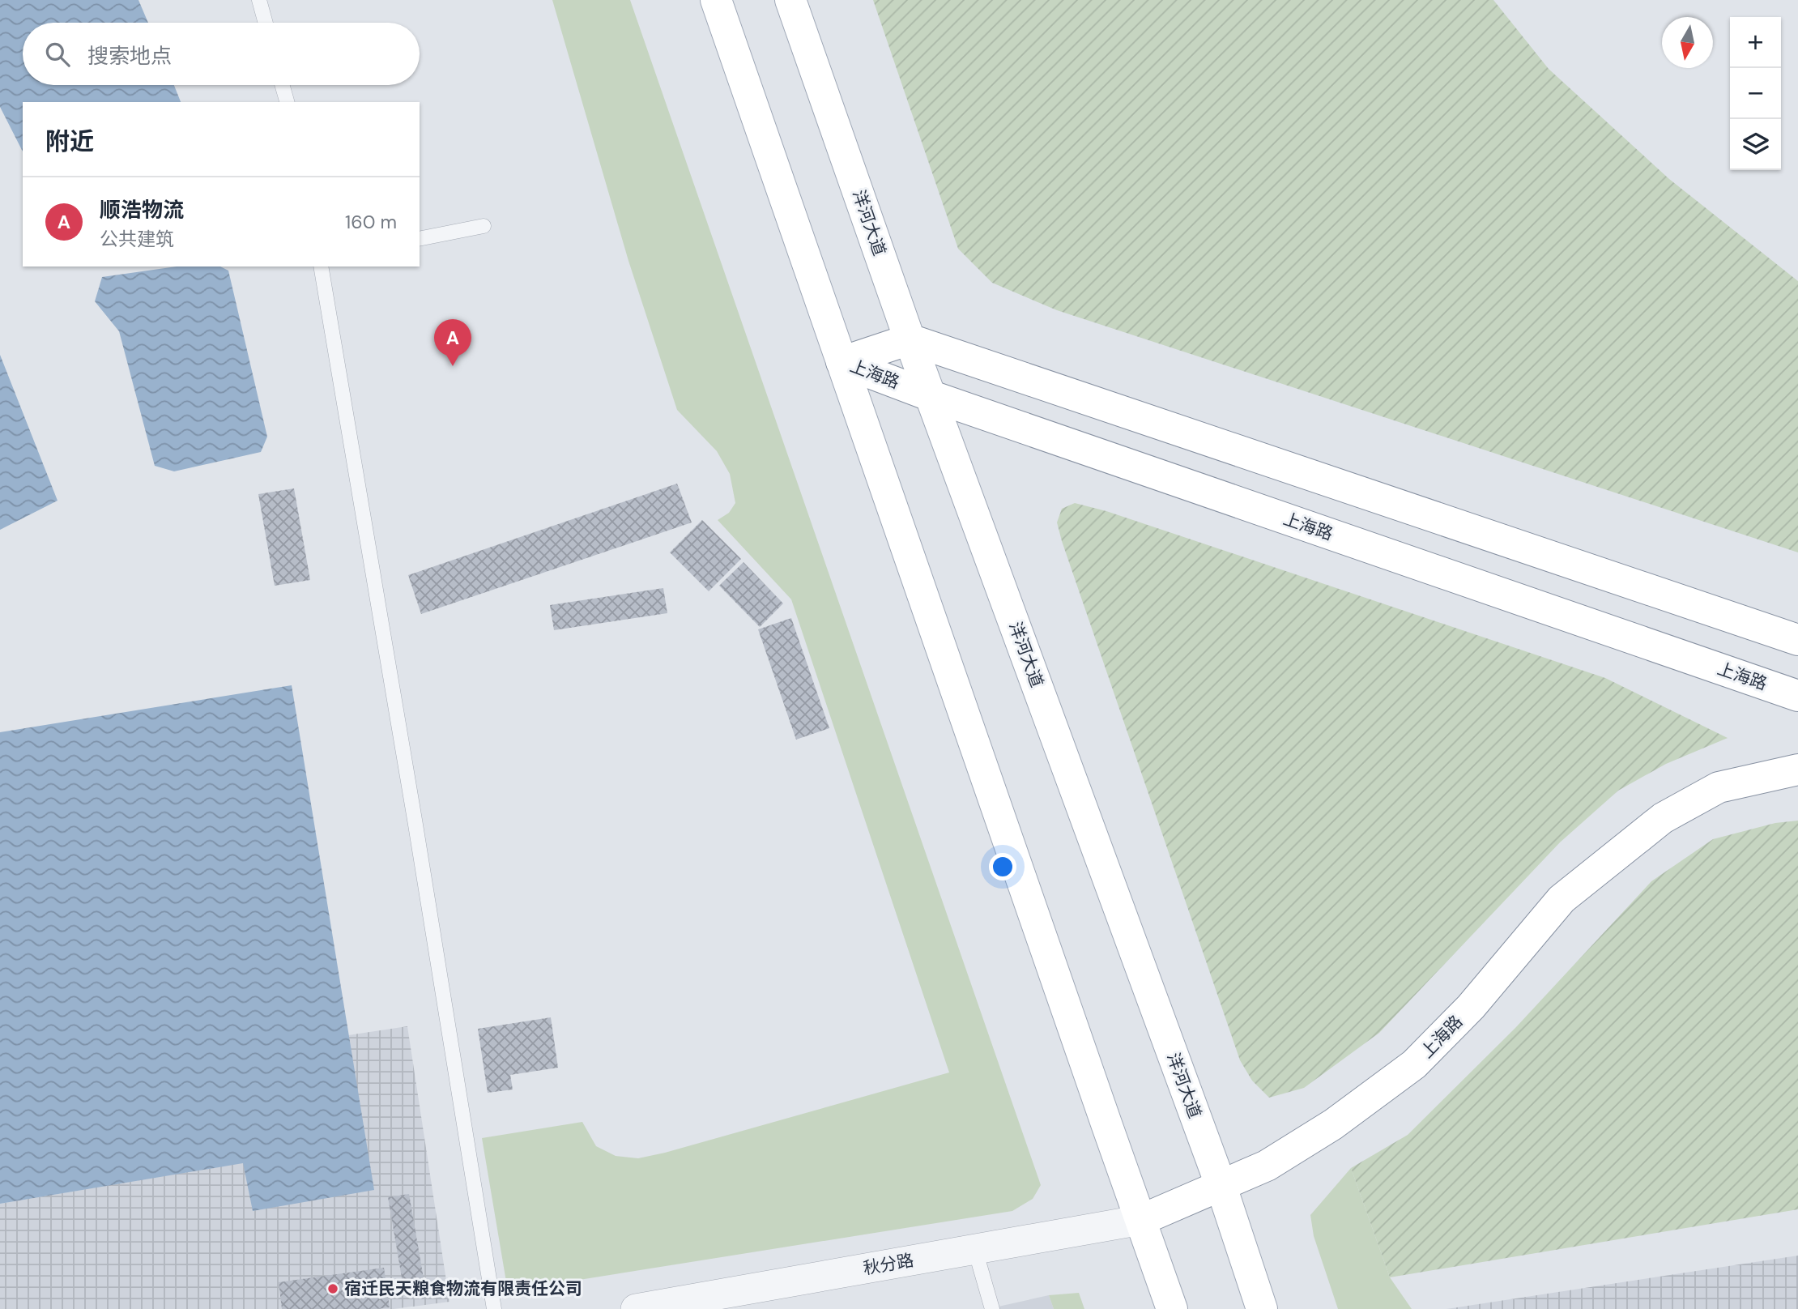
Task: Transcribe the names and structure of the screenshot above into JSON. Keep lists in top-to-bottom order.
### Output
{
  "streets": {
    "main road": ["洋河大道", "上海路"],
    "street": ["秋分路"]
  },
  "crossings": [
    ["洋河大道", "上海路"],
    ["上海路", "秋分路"]
  ],
  "places": ["宿迁民天粮食物流有限责任公司"],
  "north": "bottom",
  "page": {
    "map_buttons": ["+", "−"],
    "search": "搜索地点",
    "heading": "附近",
    "list": [
      {
        "mark": "A",
        "name": "顺浩物流",
        "note": "公共建筑",
        "value": "160 m"
      }
    ],
    "pins": "A"
  }
}
